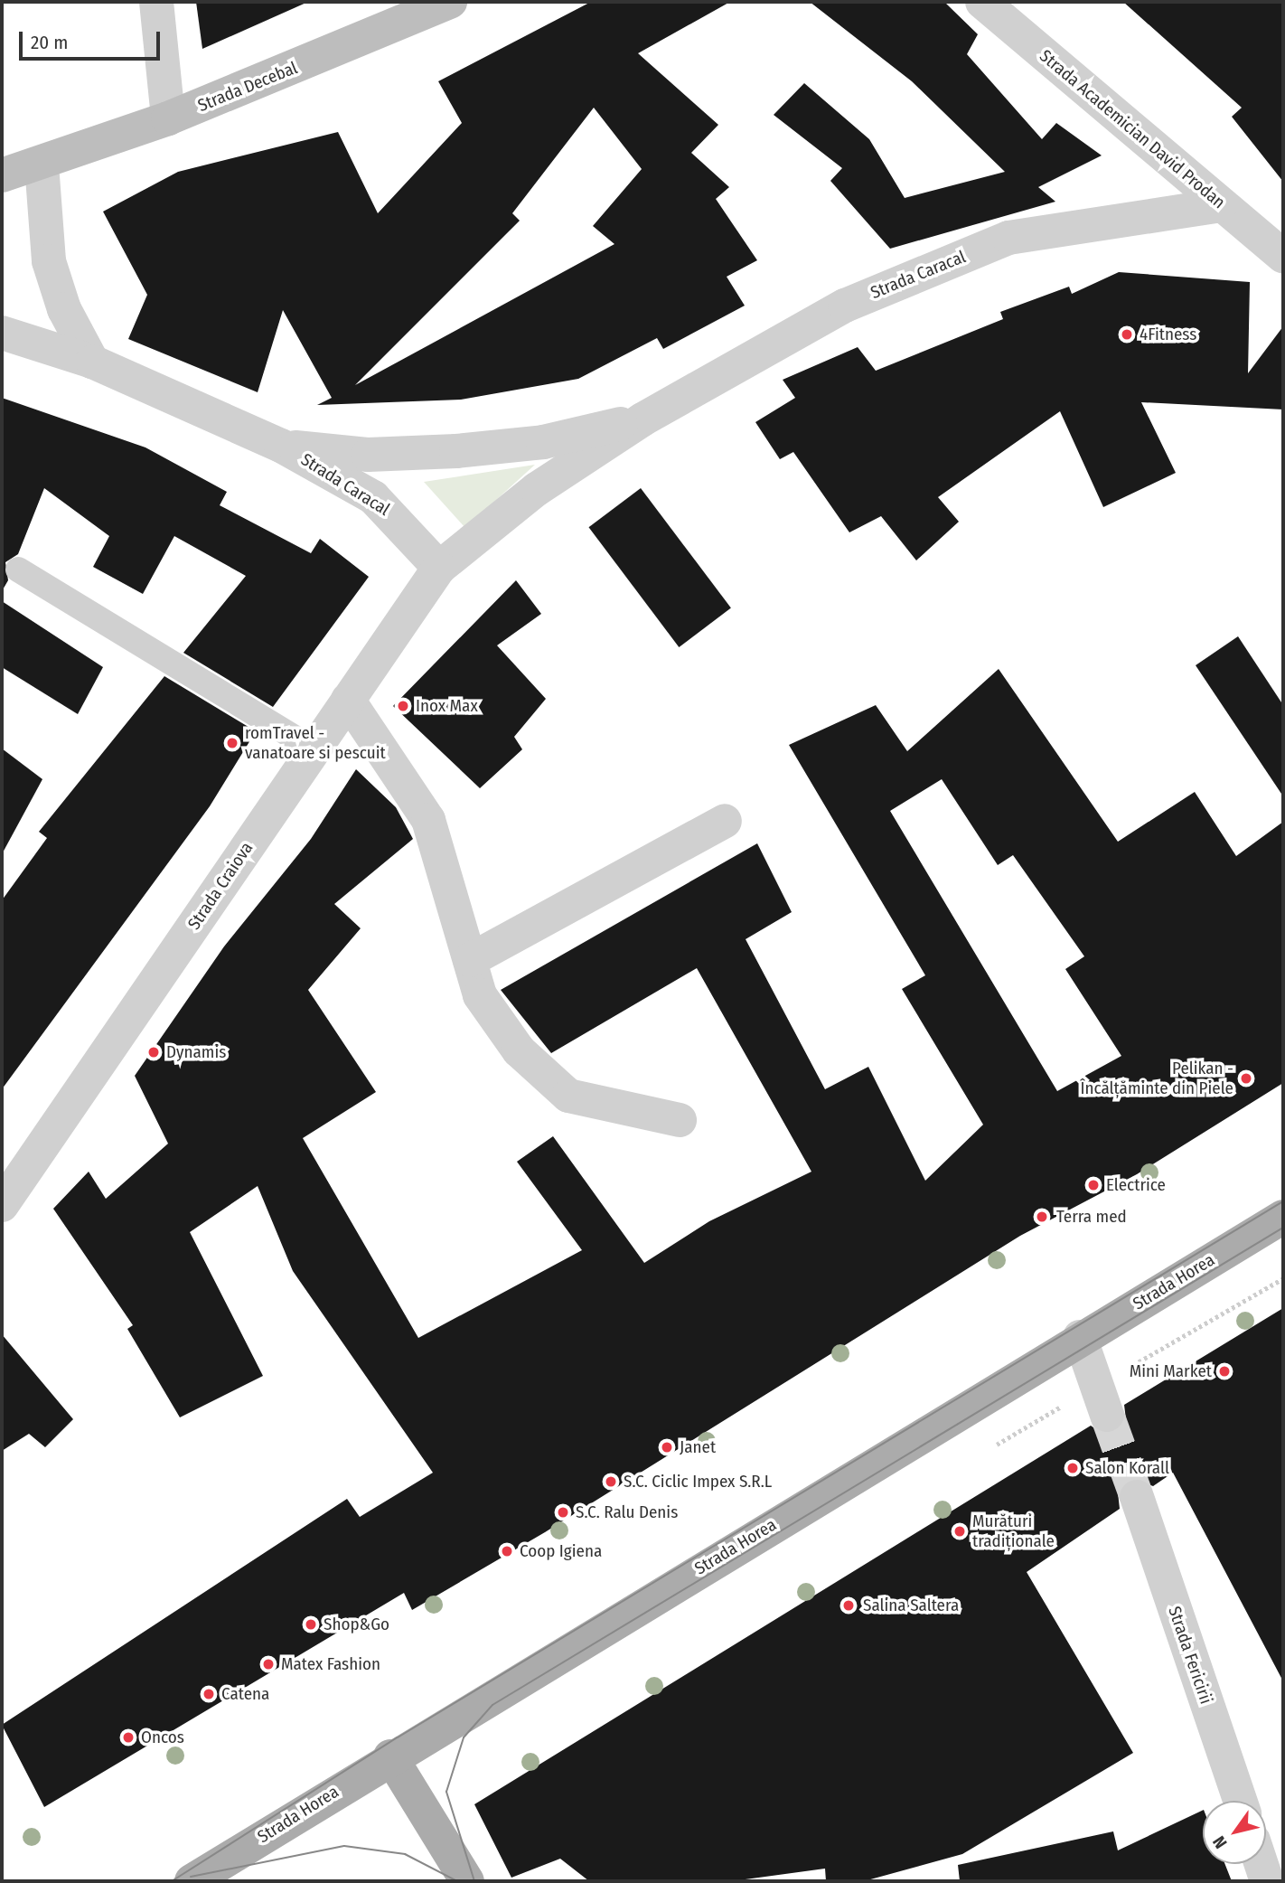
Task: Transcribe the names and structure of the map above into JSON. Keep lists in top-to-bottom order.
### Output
{
  "streets": {
    "main road": ["Strada Horea"],
    "street": [
      "Strada Decebal",
      "Strada Academician David Prodan",
      "Strada Caracal",
      "Strada Craiova",
      "Strada Fericirii"
    ]
  },
  "crossings": [
    ["Strada Academician David Prodan", "Strada Caracal"],
    ["Strada Caracal", "Strada Craiova"]
  ],
  "places": [
    "4Fitness",
    "Inox Max",
    "romTravel - vanatoare si pescuit",
    "Dynamis",
    "Pelikan - Încălțăminte din Piele",
    "Electrice",
    "Terra med",
    "Mini Market",
    "Janet",
    "Salon Korall",
    "S.C. Ciclic Impex S.R.L",
    "S.C. Ralu Denis",
    "Murături tradiționale",
    "Coop Igiena",
    "Salina Saltera",
    "Shop&Go",
    "Matex Fashion",
    "Catena",
    "Oncos"
  ],
  "scale_bar": "20 m",
  "north": "bottom left"
}
